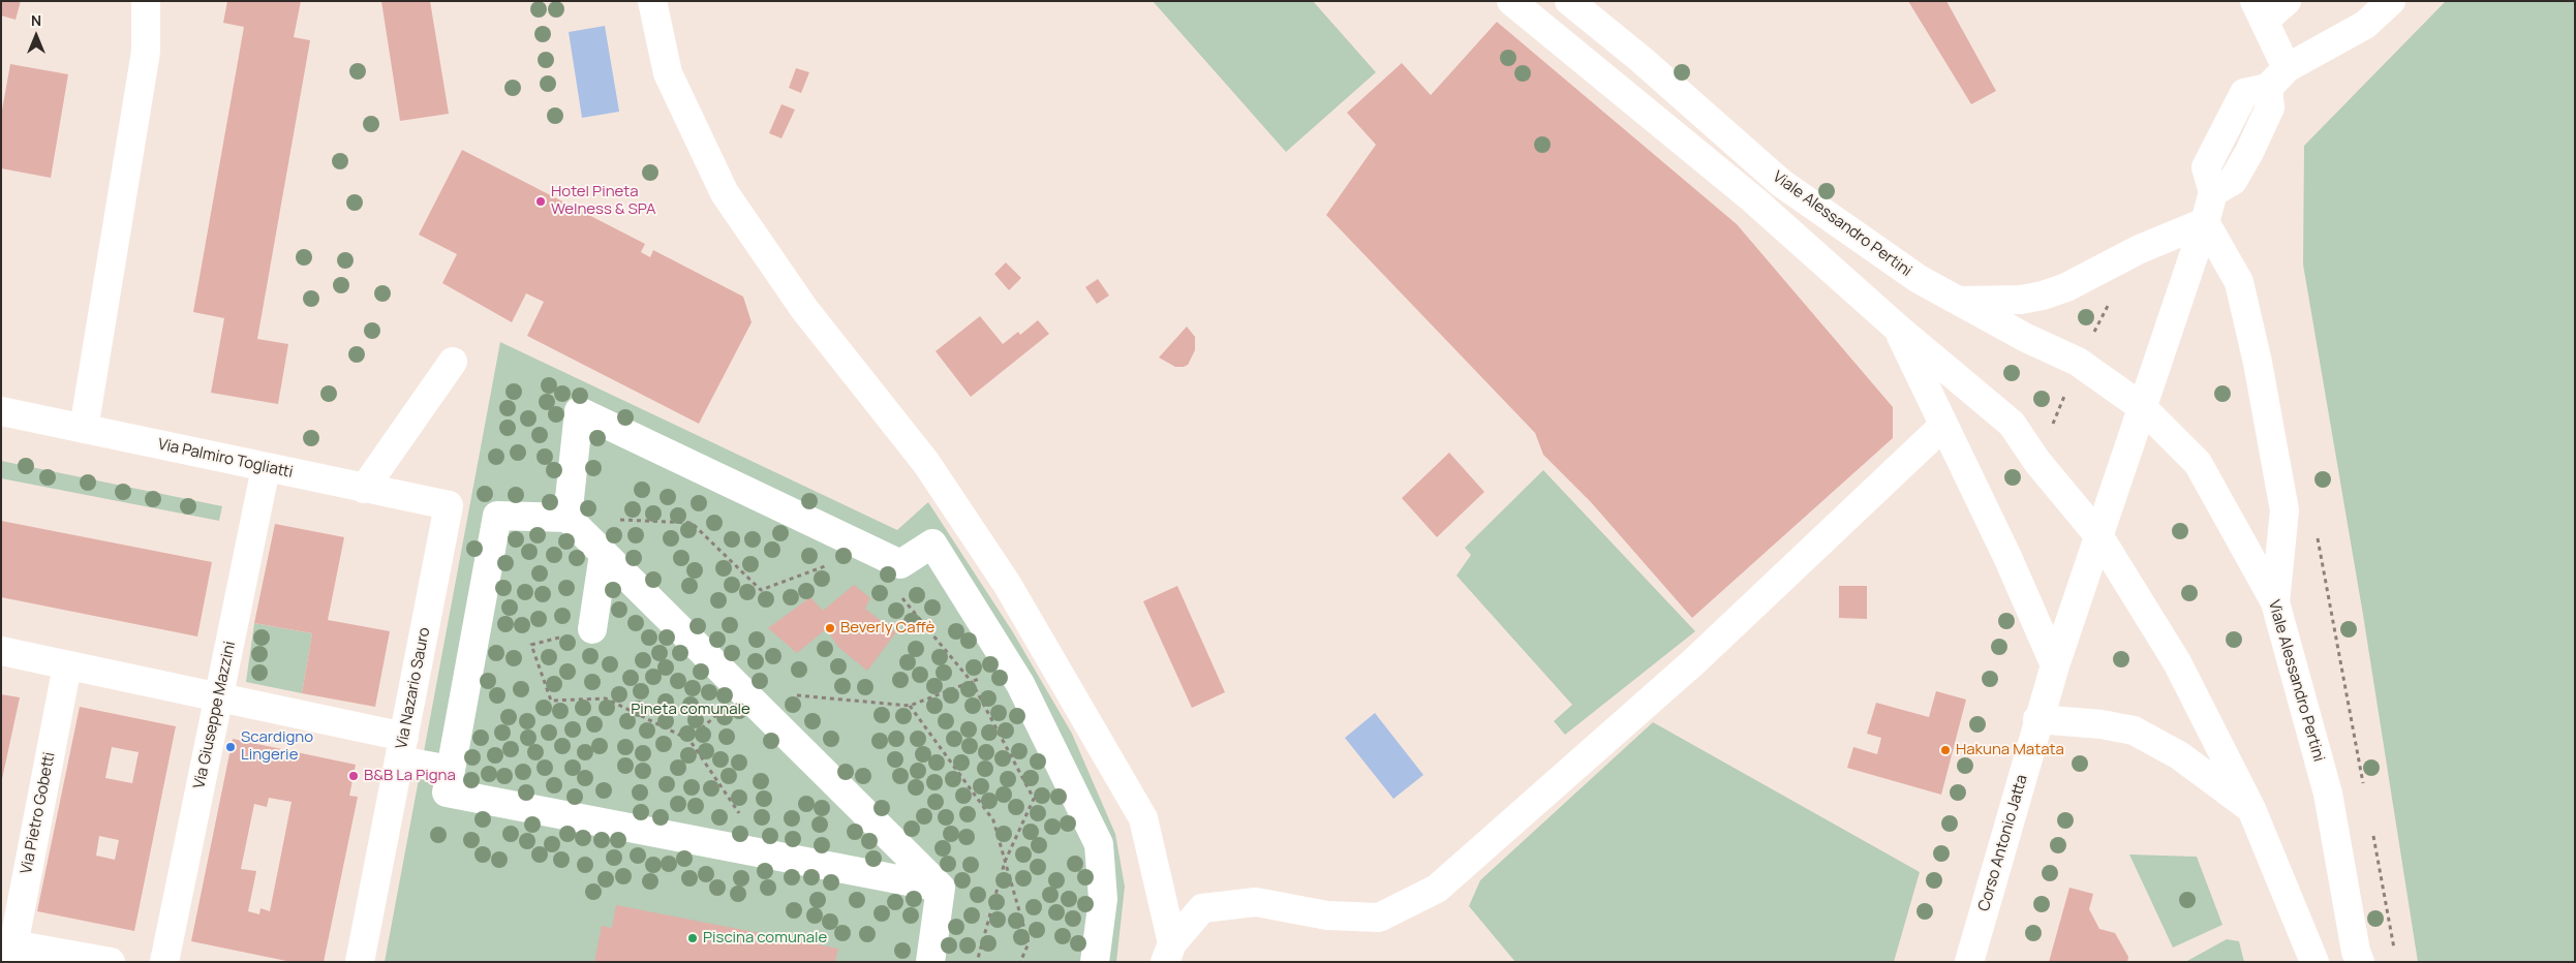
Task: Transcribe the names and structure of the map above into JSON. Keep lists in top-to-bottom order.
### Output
{
  "streets": {
    "street": [
      "Viale Alessandro Pertini",
      "Via Palmiro Togliatti",
      "Via Nazario Sauro",
      "Via Giuseppe Mazzini",
      "Via Pietro Gobetti",
      "Corso Antonio Jatta"
    ]
  },
  "crossings": [
    ["Viale Alessandro Pertini", "Corso Antonio Jatta"],
    ["Via Palmiro Togliatti", "Via Nazario Sauro"],
    ["Via Palmiro Togliatti", "Via Giuseppe Mazzini"]
  ],
  "parks": ["Pineta comunale"],
  "places": [
    "Hotel Pineta Welness & SPA",
    "Beverly Caffè",
    "Scardigno Lingerie",
    "Hakuna Matata",
    "B&B La Pigna",
    "Piscina comunale"
  ],
  "north": "top"
}
